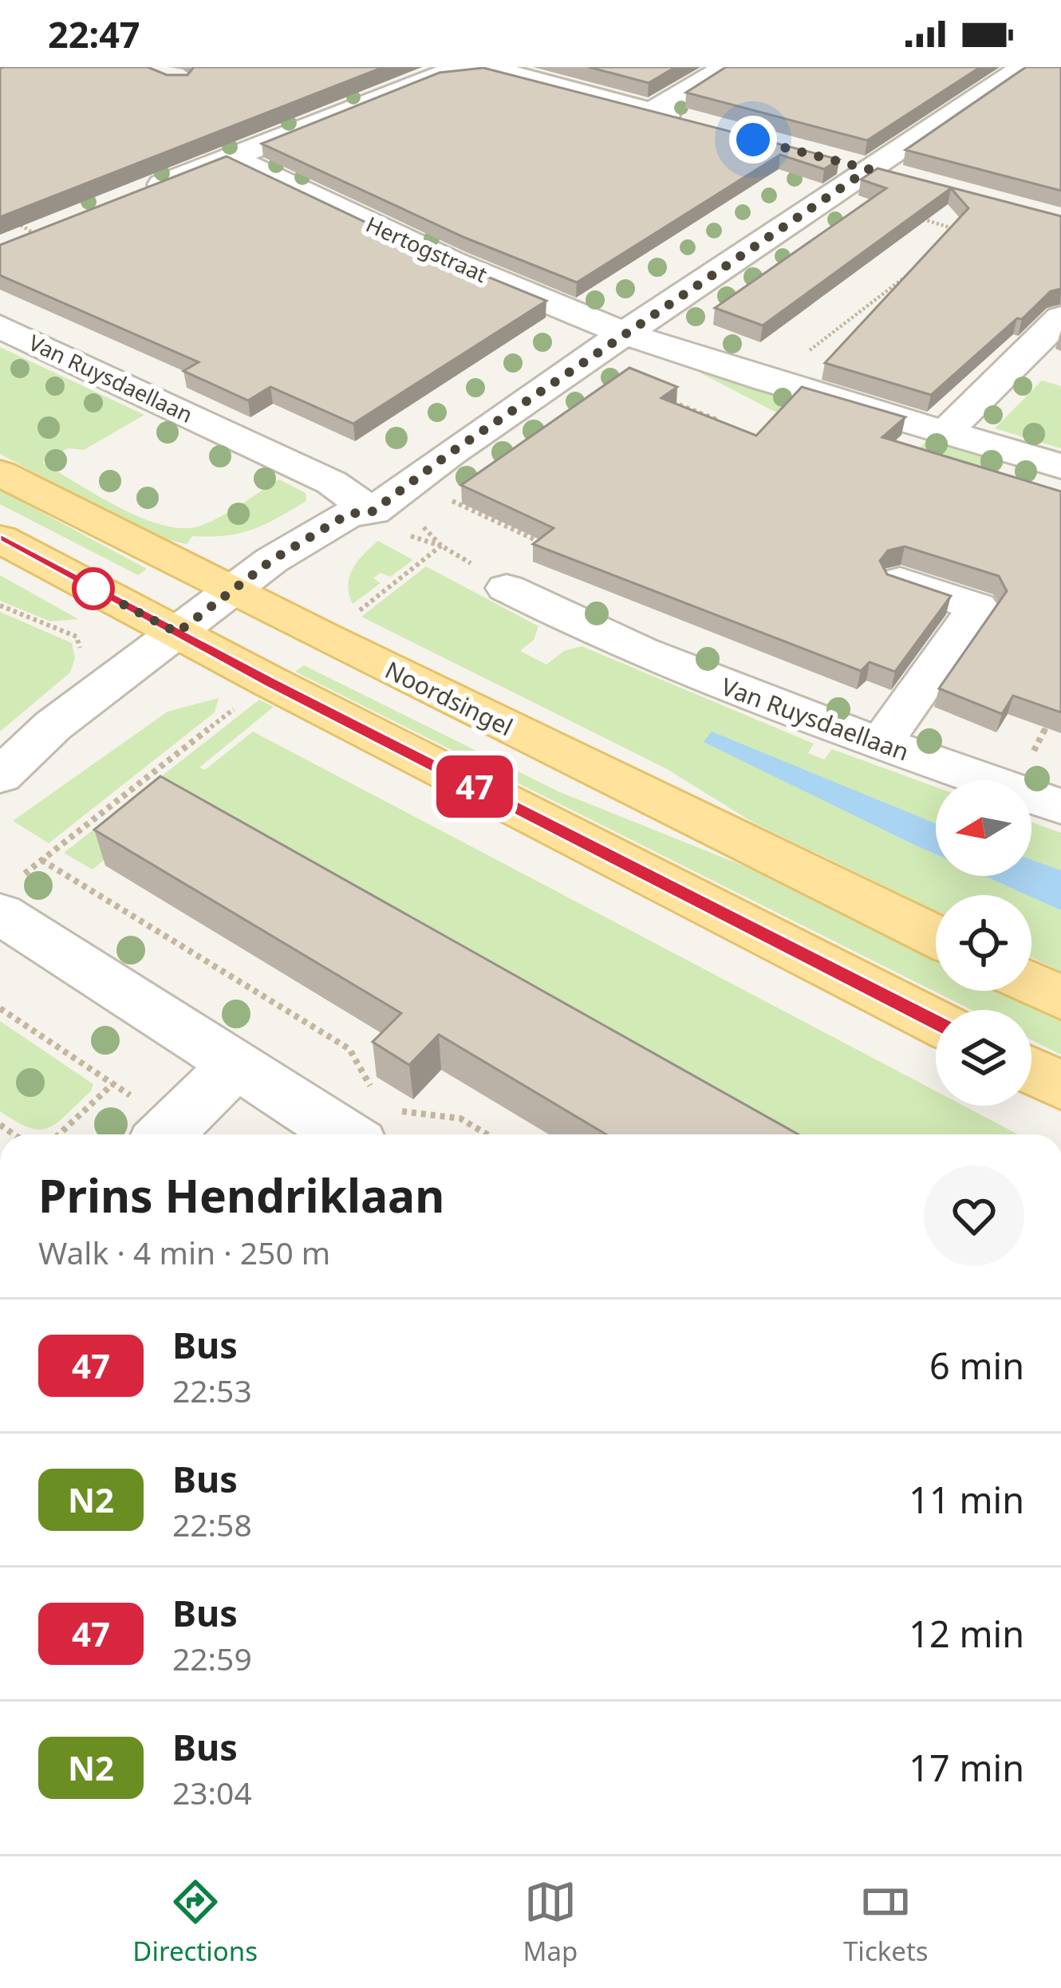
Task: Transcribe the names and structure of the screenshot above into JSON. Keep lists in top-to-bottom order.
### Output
{
  "streets": {
    "main road": ["Noordsingel"],
    "street": ["Hertogstraat", "Van Ruysdaellaan"]
  },
  "lines": ["bus line 47"],
  "north": "left",
  "page": {
    "status": "22:47",
    "on_map": "47",
    "heading": ["Prins Hendriklaan", "Walk · 4 min · 250 m"],
    "list": [
      {
        "mark": "47",
        "name": "Bus",
        "note": "22:53",
        "value": "6 min"
      },
      {
        "mark": "N2",
        "name": "Bus",
        "note": "22:58",
        "value": "11 min"
      },
      {
        "mark": "47",
        "name": "Bus",
        "note": "22:59",
        "value": "12 min"
      },
      {
        "mark": "N2",
        "name": "Bus",
        "note": "23:04",
        "value": "17 min"
      }
    ],
    "tabs": ["Directions", "Map", "Tickets"]
  }
}
